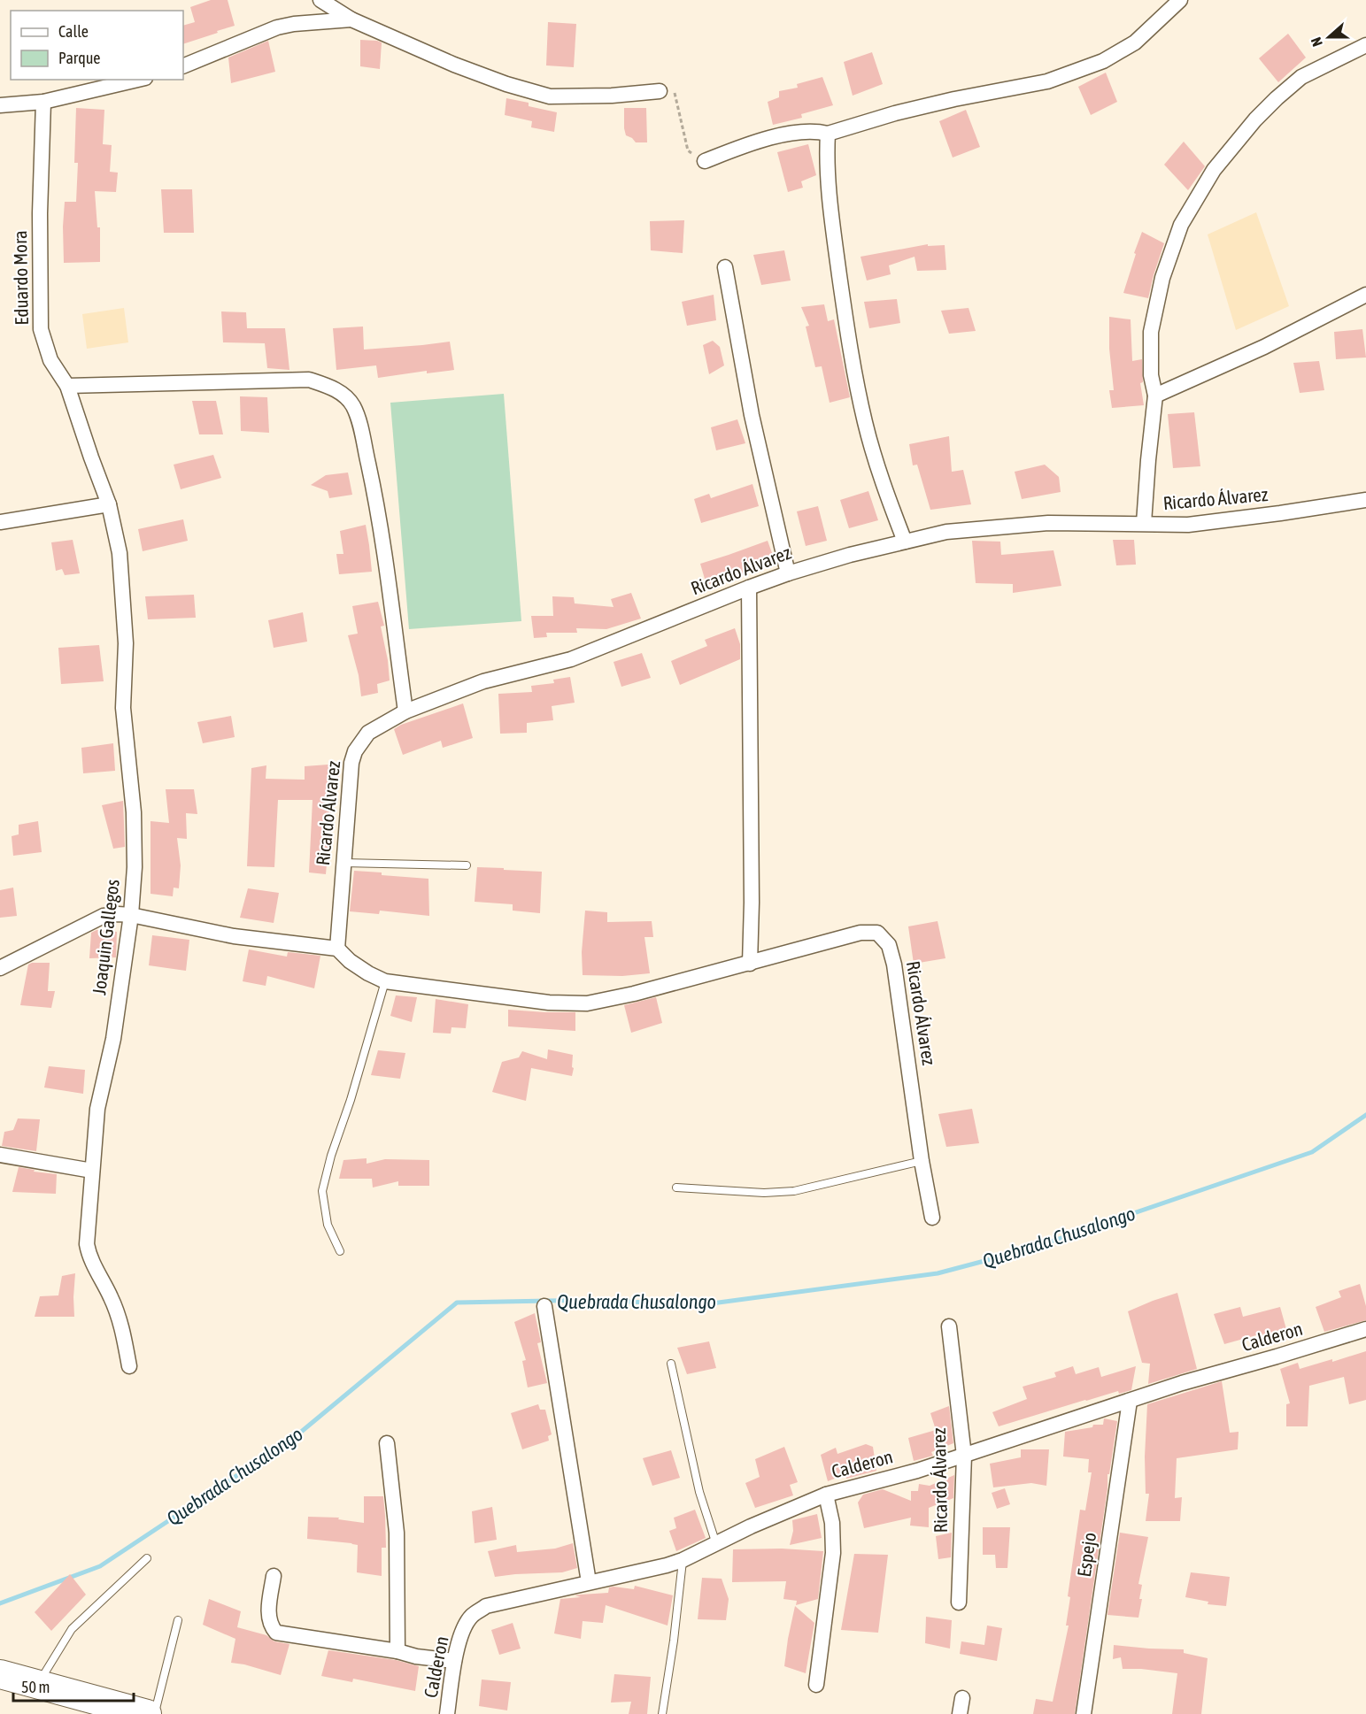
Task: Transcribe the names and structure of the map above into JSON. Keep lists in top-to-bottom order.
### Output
{
  "streets": {
    "street": [
      "Eduardo Mora",
      "Ricardo Álvarez",
      "Joaquin Gallegos",
      "Calderon",
      "Espejo"
    ]
  },
  "crossings": [
    ["Eduardo Mora", "Joaquin Gallegos"],
    ["Ricardo Álvarez", "Calderon"],
    ["Calderon", "Espejo"]
  ],
  "water": ["Quebrada Chusalongo"],
  "legend": ["Calle", "Parque"],
  "scale_bar": "50 m",
  "north": "left"
}
